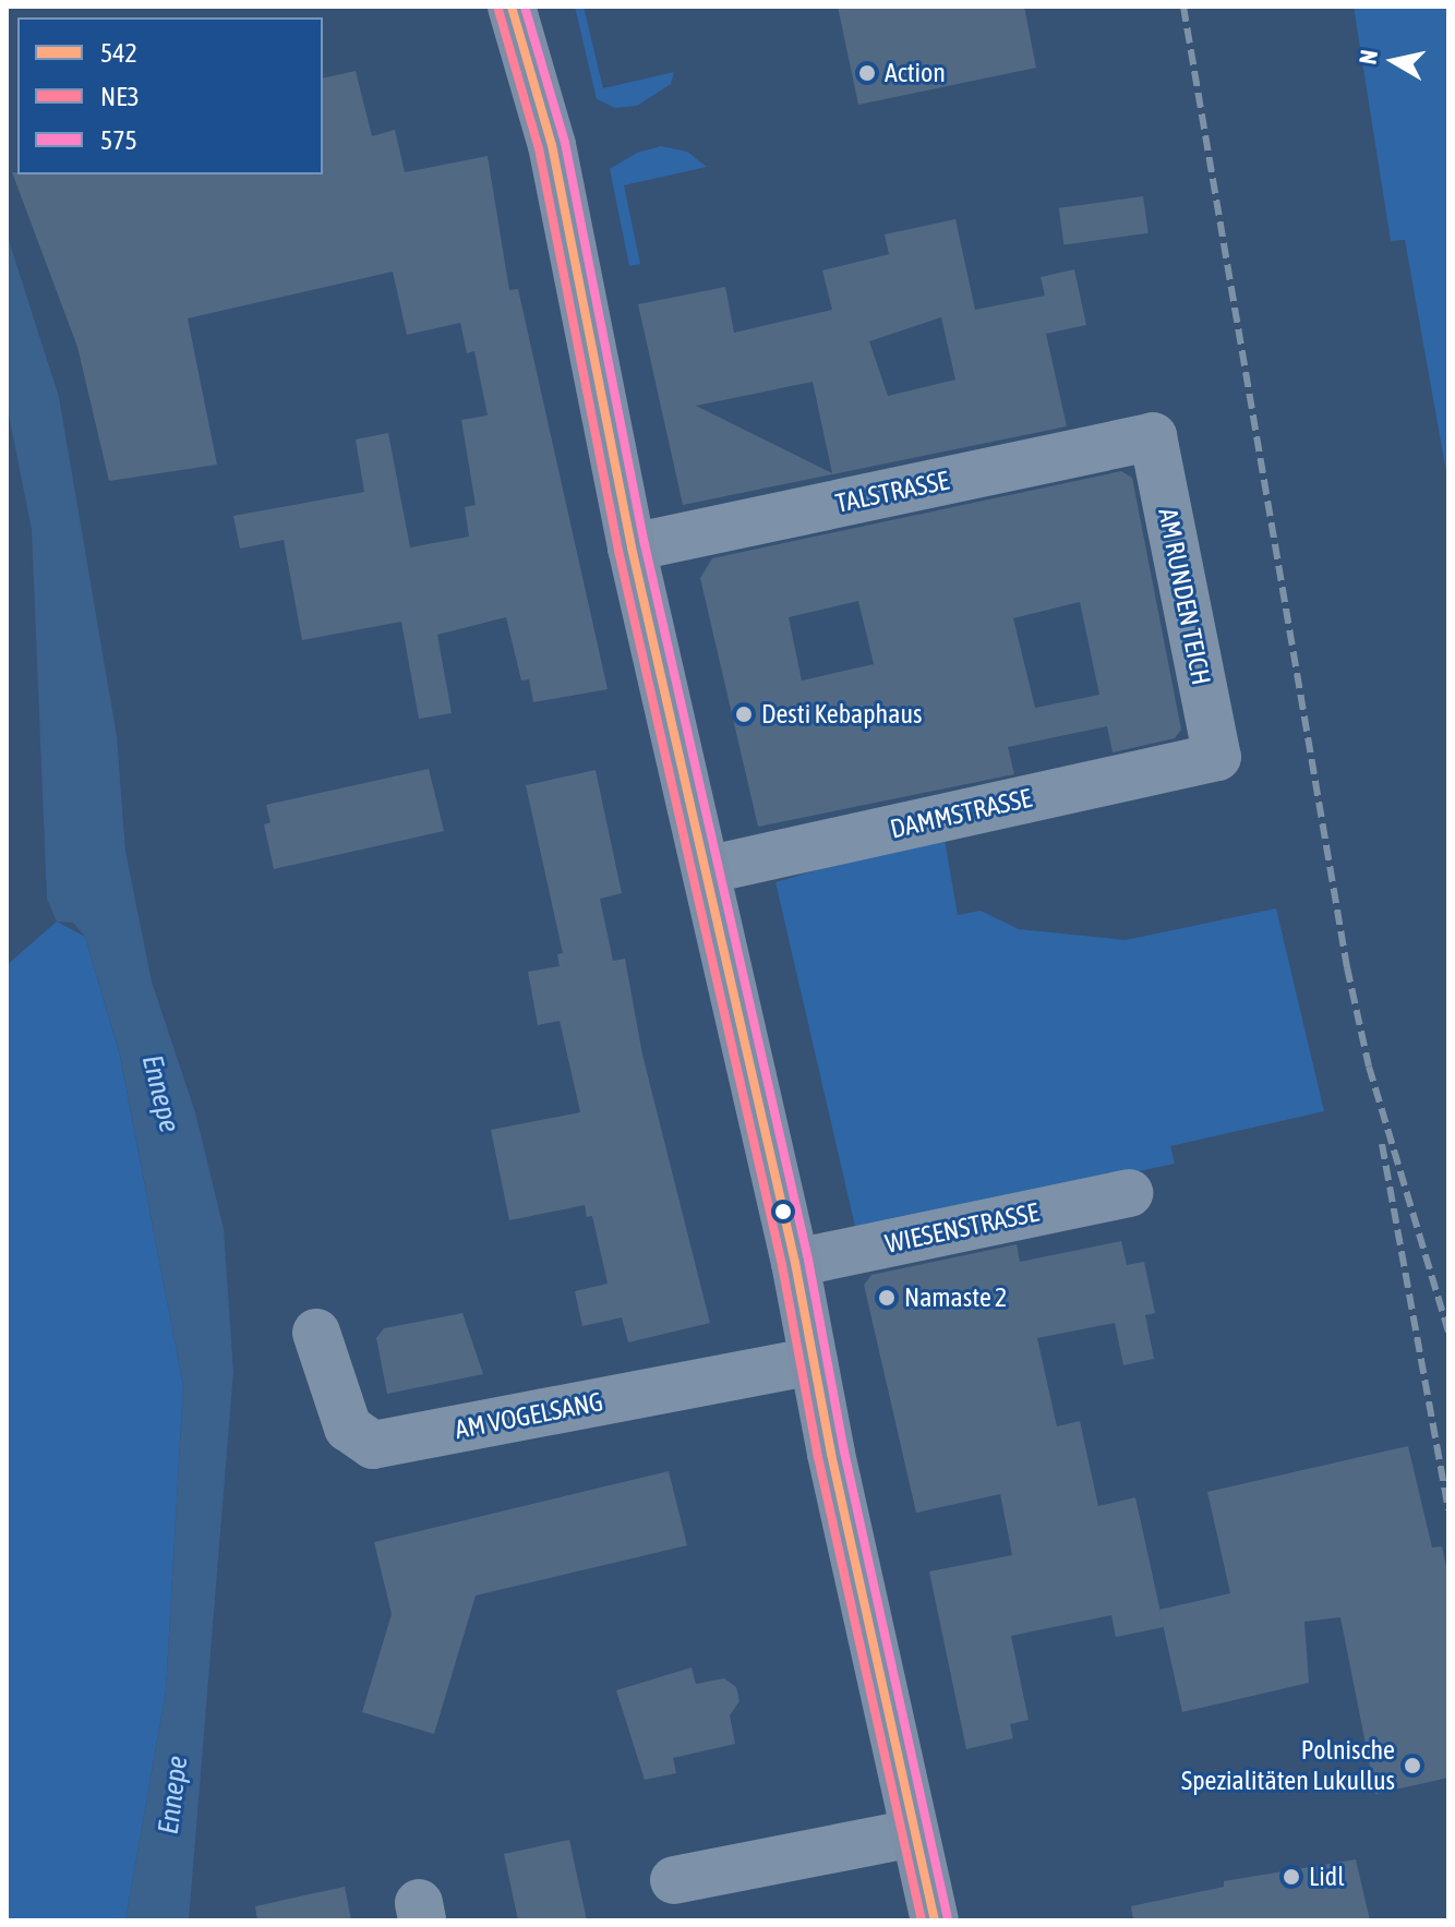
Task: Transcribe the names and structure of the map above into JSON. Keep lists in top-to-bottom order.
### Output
{
  "streets": {
    "street": [
      "TALSTRASSE",
      "AM RUNDEN TEICH",
      "DAMMSTRASSE",
      "WIESENSTRASSE",
      "AM VOGELSANG"
    ]
  },
  "crossings": [
    ["TALSTRASSE", "AM RUNDEN TEICH"],
    ["AM RUNDEN TEICH", "DAMMSTRASSE"]
  ],
  "water": ["Ennepe"],
  "places": [
    "Action",
    "Desti Kebaphaus",
    "Namaste 2",
    "Polnische Spezialitäten Lukullus",
    "Lidl"
  ],
  "lines": ["transit line 542", "transit line 575", "transit line NE3"],
  "legend": ["542", "NE3", "575"],
  "north": "left"
}
